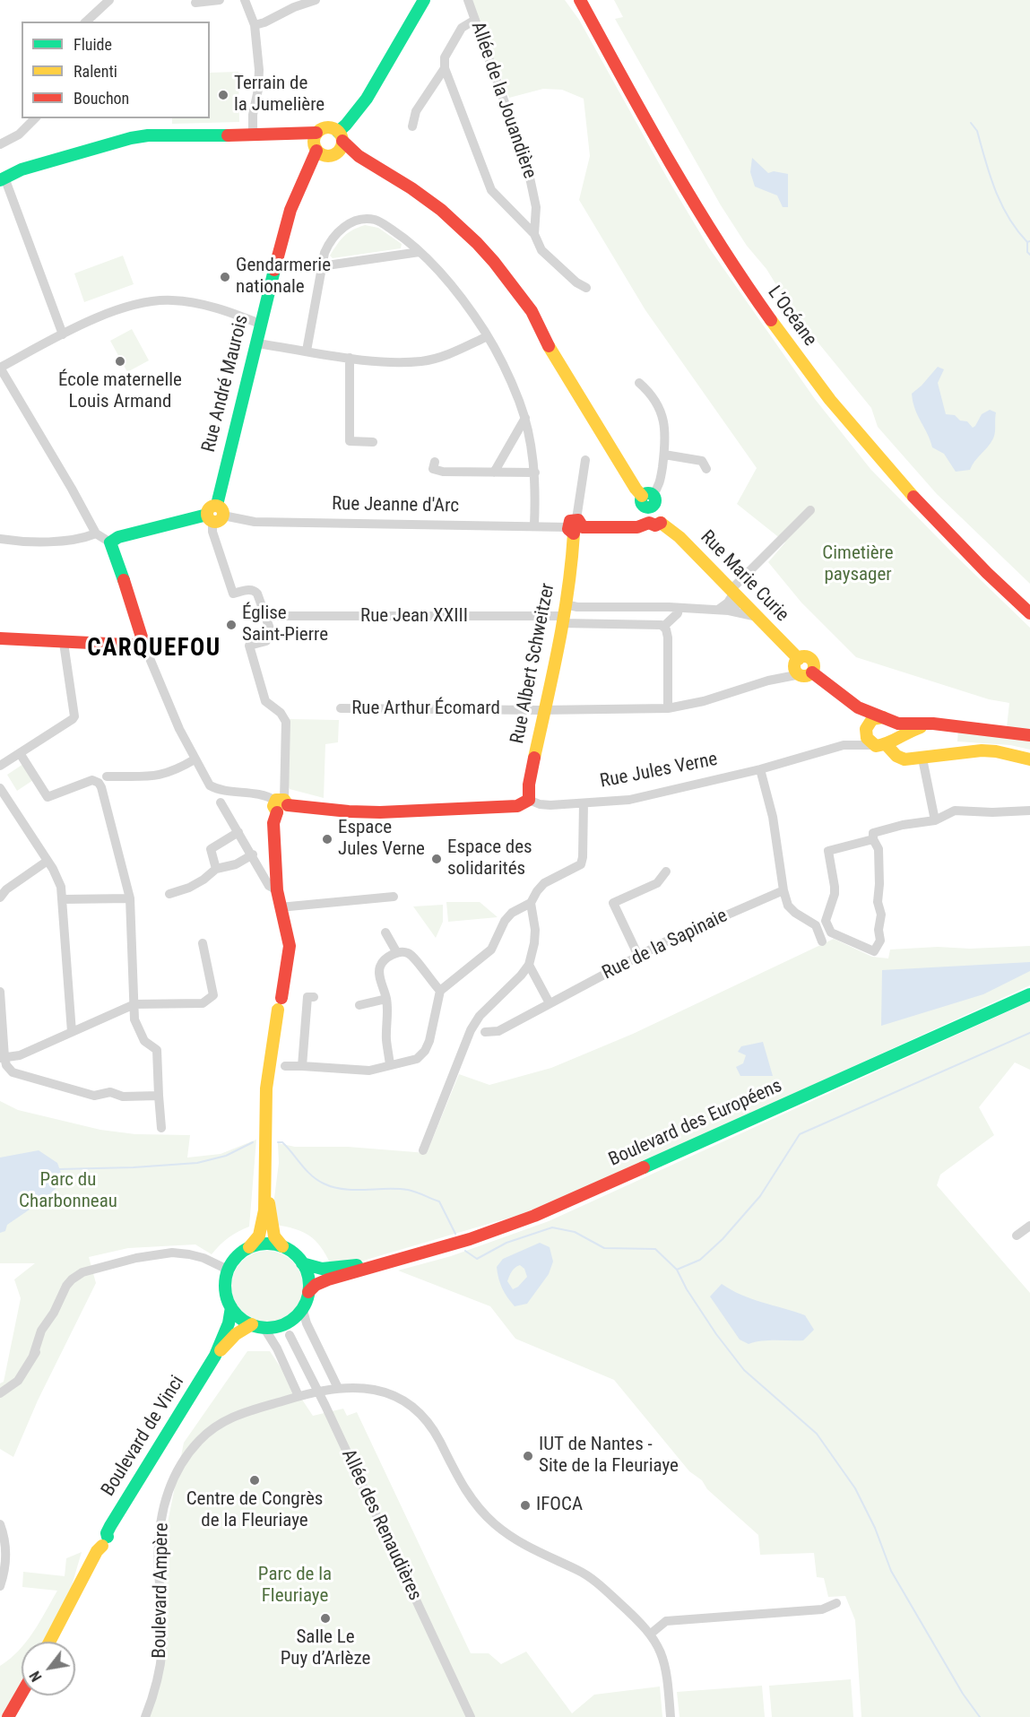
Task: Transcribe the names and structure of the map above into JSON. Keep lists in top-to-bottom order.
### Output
{
  "streets": {
    "main road": [
      "L’Océane",
      "Rue André Maurois",
      "Rue Marie Curie",
      "Rue Albert Schweitzer",
      "Rue Jules Verne",
      "Boulevard des Européens",
      "Boulevard de Vinci"
    ],
    "street": [
      "Allée de la Jouandière",
      "Rue Jeanne d'Arc",
      "Rue Jean XXIII",
      "Rue Arthur Écomard",
      "Rue de la Sapinaie",
      "Allée des Renaudières",
      "Boulevard Ampère"
    ]
  },
  "crossings": [
    ["Rue André Maurois", "Rue Jeanne d'Arc"],
    ["Rue André Maurois", "Rue Marie Curie"],
    ["Rue André Maurois", "Rue Jean XXIII"],
    ["Rue Jeanne d'Arc", "Rue Albert Schweitzer"],
    ["Rue Marie Curie", "Rue Arthur Écomard"],
    ["Rue Jean XXIII", "Rue Albert Schweitzer"],
    ["Rue Albert Schweitzer", "Rue Arthur Écomard"],
    ["Rue Albert Schweitzer", "Rue Jules Verne"],
    ["Allée des Renaudières", "Boulevard Ampère"]
  ],
  "districts": ["CARQUEFOU"],
  "parks": ["Cimetière paysager", "Parc du Charbonneau", "Parc de la Fleuriaye"],
  "places": [
    "Terrain de la Jumelière",
    "Gendarmerie nationale",
    "École maternelle Louis Armand",
    "Église Saint-Pierre",
    "Espace Jules Verne",
    "Espace des solidarités",
    "IUT de Nantes - Site de la Fleuriaye",
    "Centre de Congrès de la Fleuriaye",
    "IFOCA",
    "Salle Le Puy d’Arlèze"
  ],
  "legend": ["Fluide", "Ralenti", "Bouchon"],
  "north": "bottom left"
}
